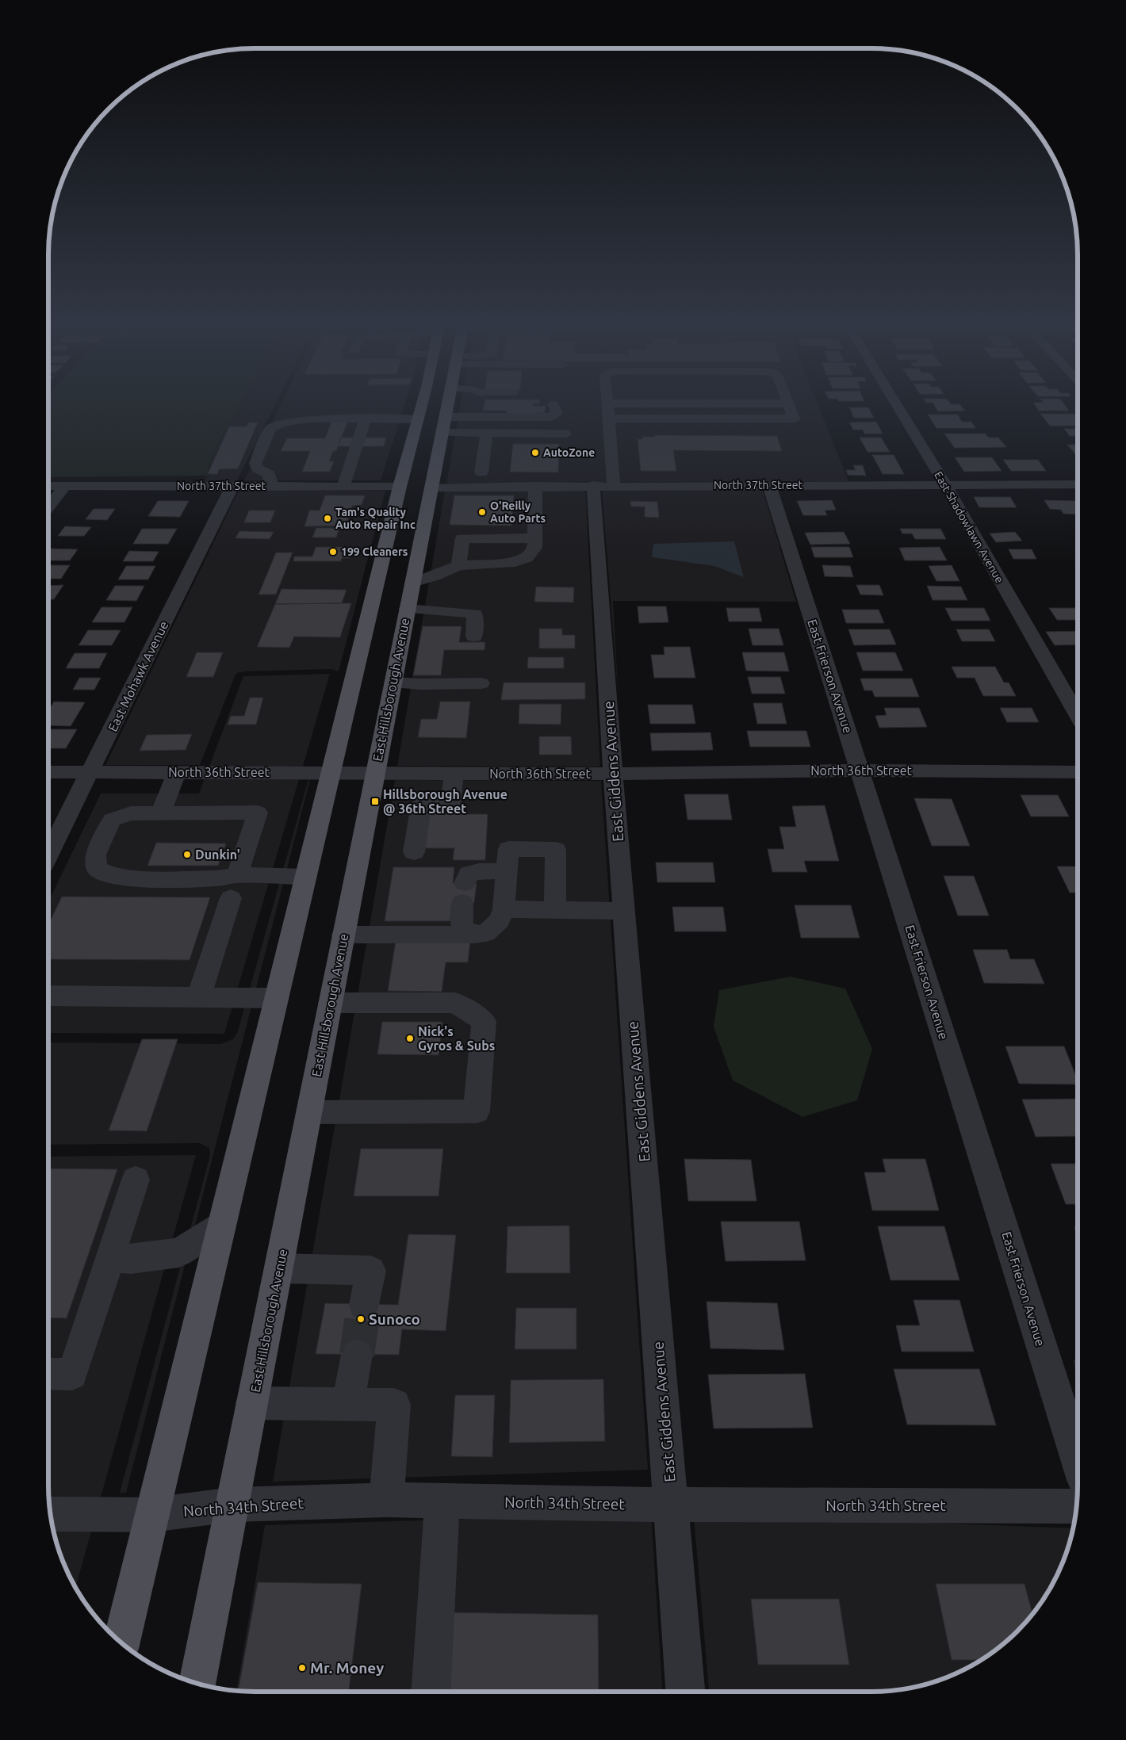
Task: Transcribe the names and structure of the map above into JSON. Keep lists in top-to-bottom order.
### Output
{
  "streets": {
    "main road": ["East Hillsborough Avenue"],
    "street": [
      "North 37th Street",
      "East Shadowlawn Avenue",
      "East Mohawk Avenue",
      "East Frierson Avenue",
      "North 36th Street",
      "East Giddens Avenue",
      "North 34th Street"
    ]
  },
  "crossings": [
    ["North 37th Street", "East Shadowlawn Avenue"],
    ["North 37th Street", "East Mohawk Avenue"],
    ["North 37th Street", "East Frierson Avenue"],
    ["North 37th Street", "East Hillsborough Avenue"],
    ["North 37th Street", "East Giddens Avenue"],
    ["East Mohawk Avenue", "North 36th Street"],
    ["East Frierson Avenue", "North 36th Street"],
    ["East Hillsborough Avenue", "North 36th Street"],
    ["East Hillsborough Avenue", "North 34th Street"],
    ["North 36th Street", "East Giddens Avenue"],
    ["East Giddens Avenue", "North 34th Street"]
  ],
  "places": {
    "other": [
      "AutoZone",
      "O'Reilly Auto Parts",
      "Tam's Quality Auto Repair Inc",
      "199 Cleaners",
      "Dunkin'",
      "Nick's Gyros & Subs",
      "Sunoco",
      "Mr. Money"
    ],
    "transit": ["Hillsborough Avenue @ 36th Street"]
  }
}
